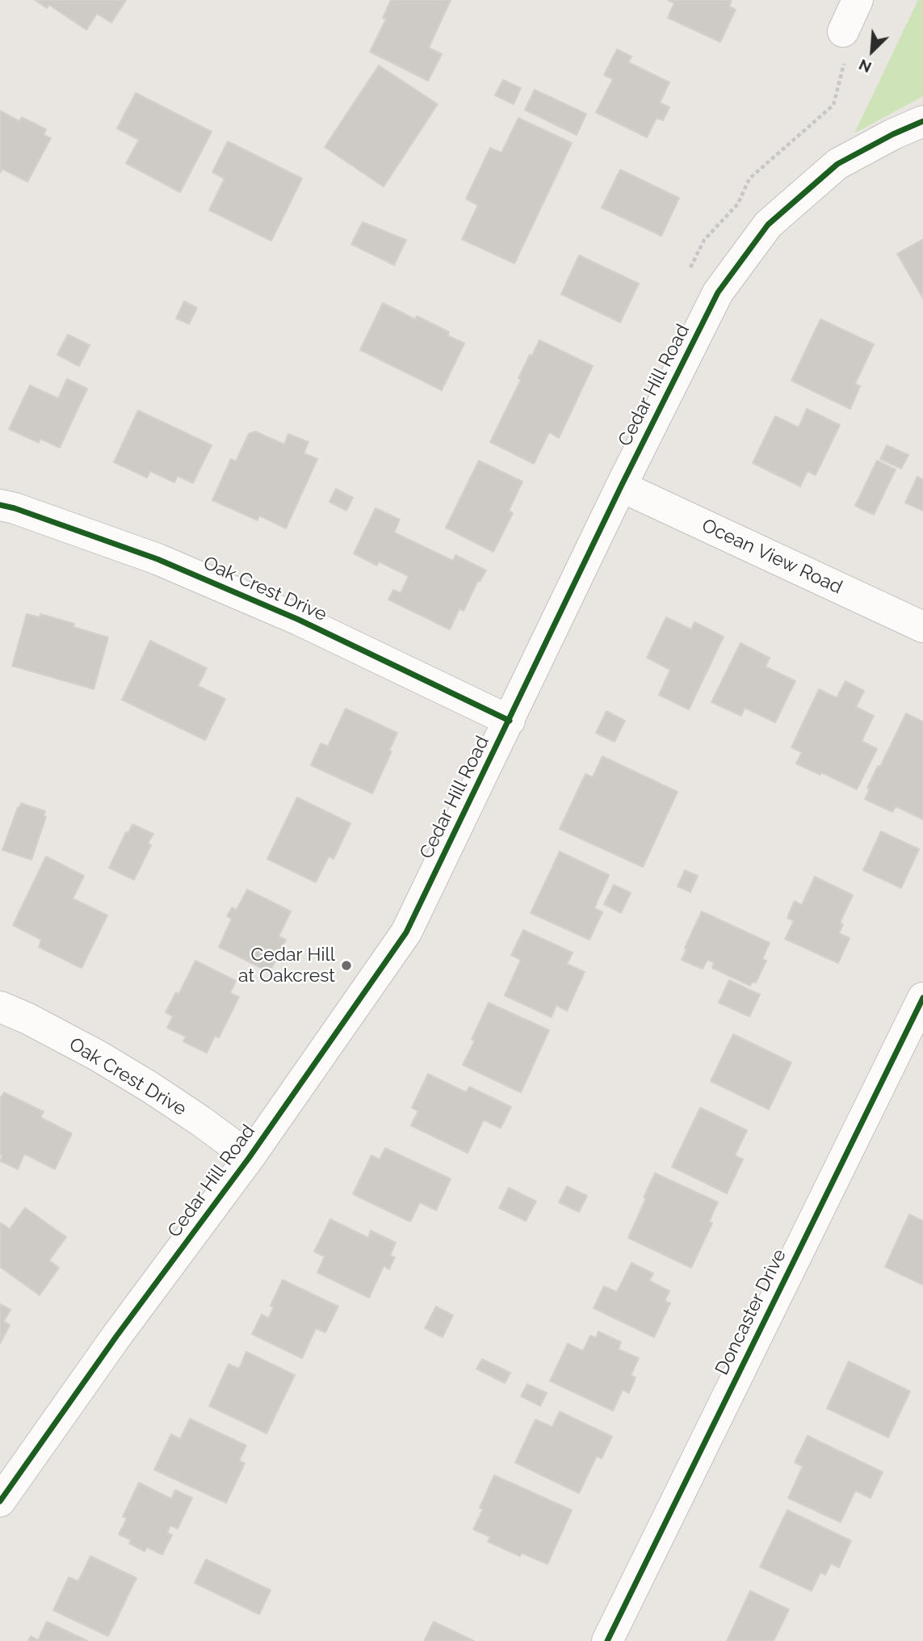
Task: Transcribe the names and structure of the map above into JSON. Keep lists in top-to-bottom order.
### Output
{
  "streets": {
    "street": [
      "Cedar Hill Road",
      "Ocean View Road",
      "Oak Crest Drive",
      "Doncaster Drive"
    ]
  },
  "crossings": [
    ["Cedar Hill Road", "Ocean View Road"],
    ["Cedar Hill Road", "Oak Crest Drive"]
  ],
  "places": ["Cedar Hill at Oakcrest"],
  "north": "bottom left"
}
